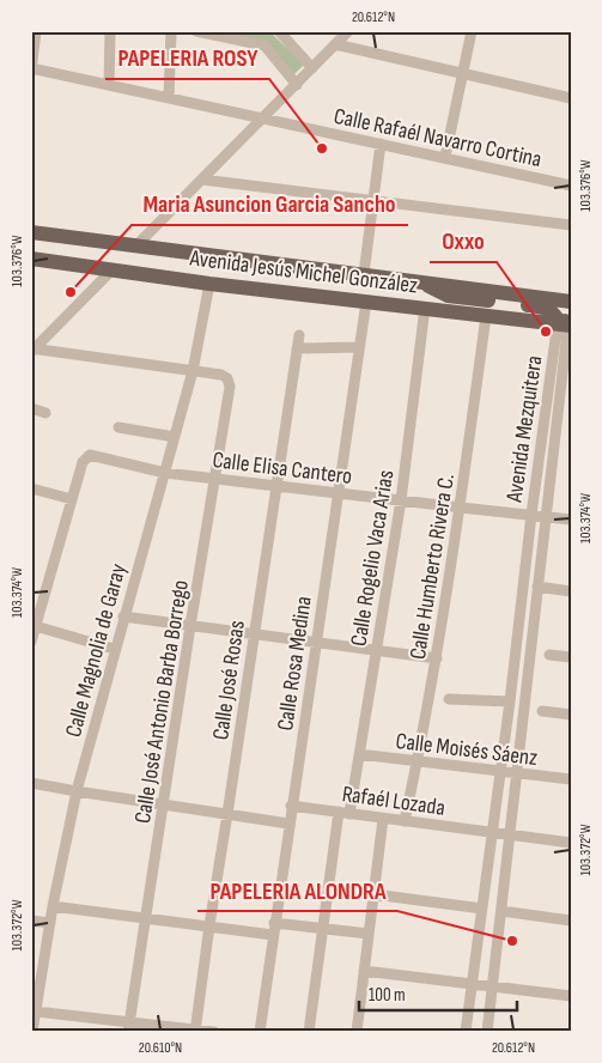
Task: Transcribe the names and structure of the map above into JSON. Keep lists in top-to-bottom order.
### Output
{
  "streets": {
    "main road": ["Avenida Jesús Michel González"],
    "street": [
      "Calle Rafaél Navarro Cortina",
      "Avenida Mezquitera",
      "Calle Elisa Cantero",
      "Calle Rogelio Vaca Arias",
      "Calle Humberto Rivera C.",
      "Calle Magnolia de Garay",
      "Calle Rosa Medina",
      "Calle José Rosas",
      "Calle José Antonio Barba Borrego",
      "Calle Moisés Sáenz",
      "Rafaél Lozada"
    ]
  },
  "crossings": [
    ["Avenida Jesús Michel González", "Avenida Mezquitera"],
    ["Avenida Jesús Michel González", "Calle Rogelio Vaca Arias"],
    ["Avenida Jesús Michel González", "Calle Humberto Rivera C."],
    ["Avenida Jesús Michel González", "Calle Magnolia de Garay"],
    ["Avenida Jesús Michel González", "Calle Rosa Medina"],
    ["Avenida Mezquitera", "Calle Elisa Cantero"],
    ["Avenida Mezquitera", "Calle Moisés Sáenz"],
    ["Avenida Mezquitera", "Rafaél Lozada"],
    ["Calle Elisa Cantero", "Calle Rogelio Vaca Arias"],
    ["Calle Elisa Cantero", "Calle Humberto Rivera C."],
    ["Calle Elisa Cantero", "Calle Magnolia de Garay"],
    ["Calle Elisa Cantero", "Calle Rosa Medina"],
    ["Calle Elisa Cantero", "Calle José Rosas"],
    ["Calle Elisa Cantero", "Calle José Antonio Barba Borrego"],
    ["Calle Rogelio Vaca Arias", "Calle Moisés Sáenz"],
    ["Calle Rogelio Vaca Arias", "Rafaél Lozada"],
    ["Calle Humberto Rivera C.", "Calle Moisés Sáenz"],
    ["Calle Humberto Rivera C.", "Rafaél Lozada"],
    ["Calle Magnolia de Garay", "Calle José Antonio Barba Borrego"],
    ["Calle Rosa Medina", "Rafaél Lozada"]
  ],
  "places": [
    "PAPELERIA ROSY",
    "Maria Asuncion Garcia Sancho",
    "Oxxo",
    "PAPELERIA ALONDRA"
  ],
  "scale_bar": "100 m",
  "coordinates": [
    "20.612°N",
    "103.376°W",
    "103.374°W",
    "103.372°W",
    "20.610°N"
  ]
}
